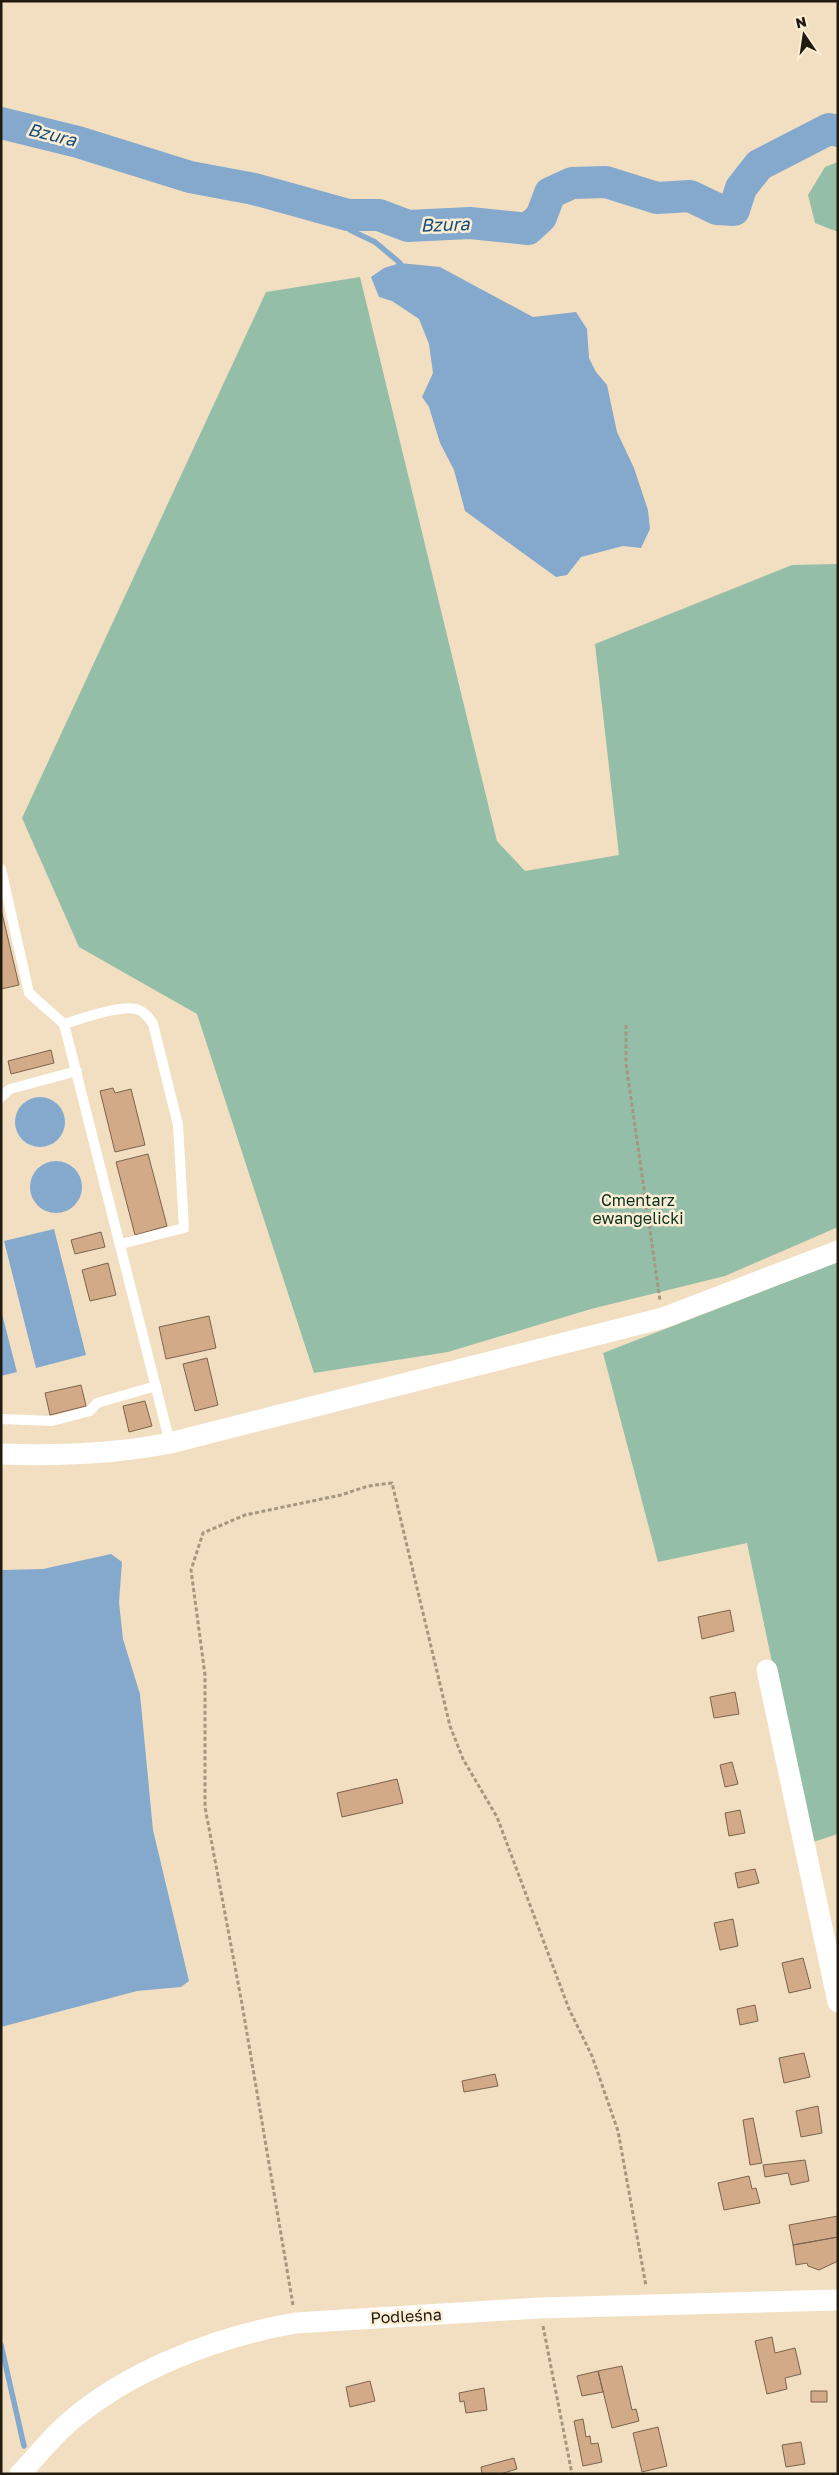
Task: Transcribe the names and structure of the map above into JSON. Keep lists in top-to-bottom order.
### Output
{
  "streets": {
    "street": ["Podleśna"]
  },
  "water": ["Bzura"],
  "parks": ["Cmentarz ewangelicki"],
  "north": "top"
}
